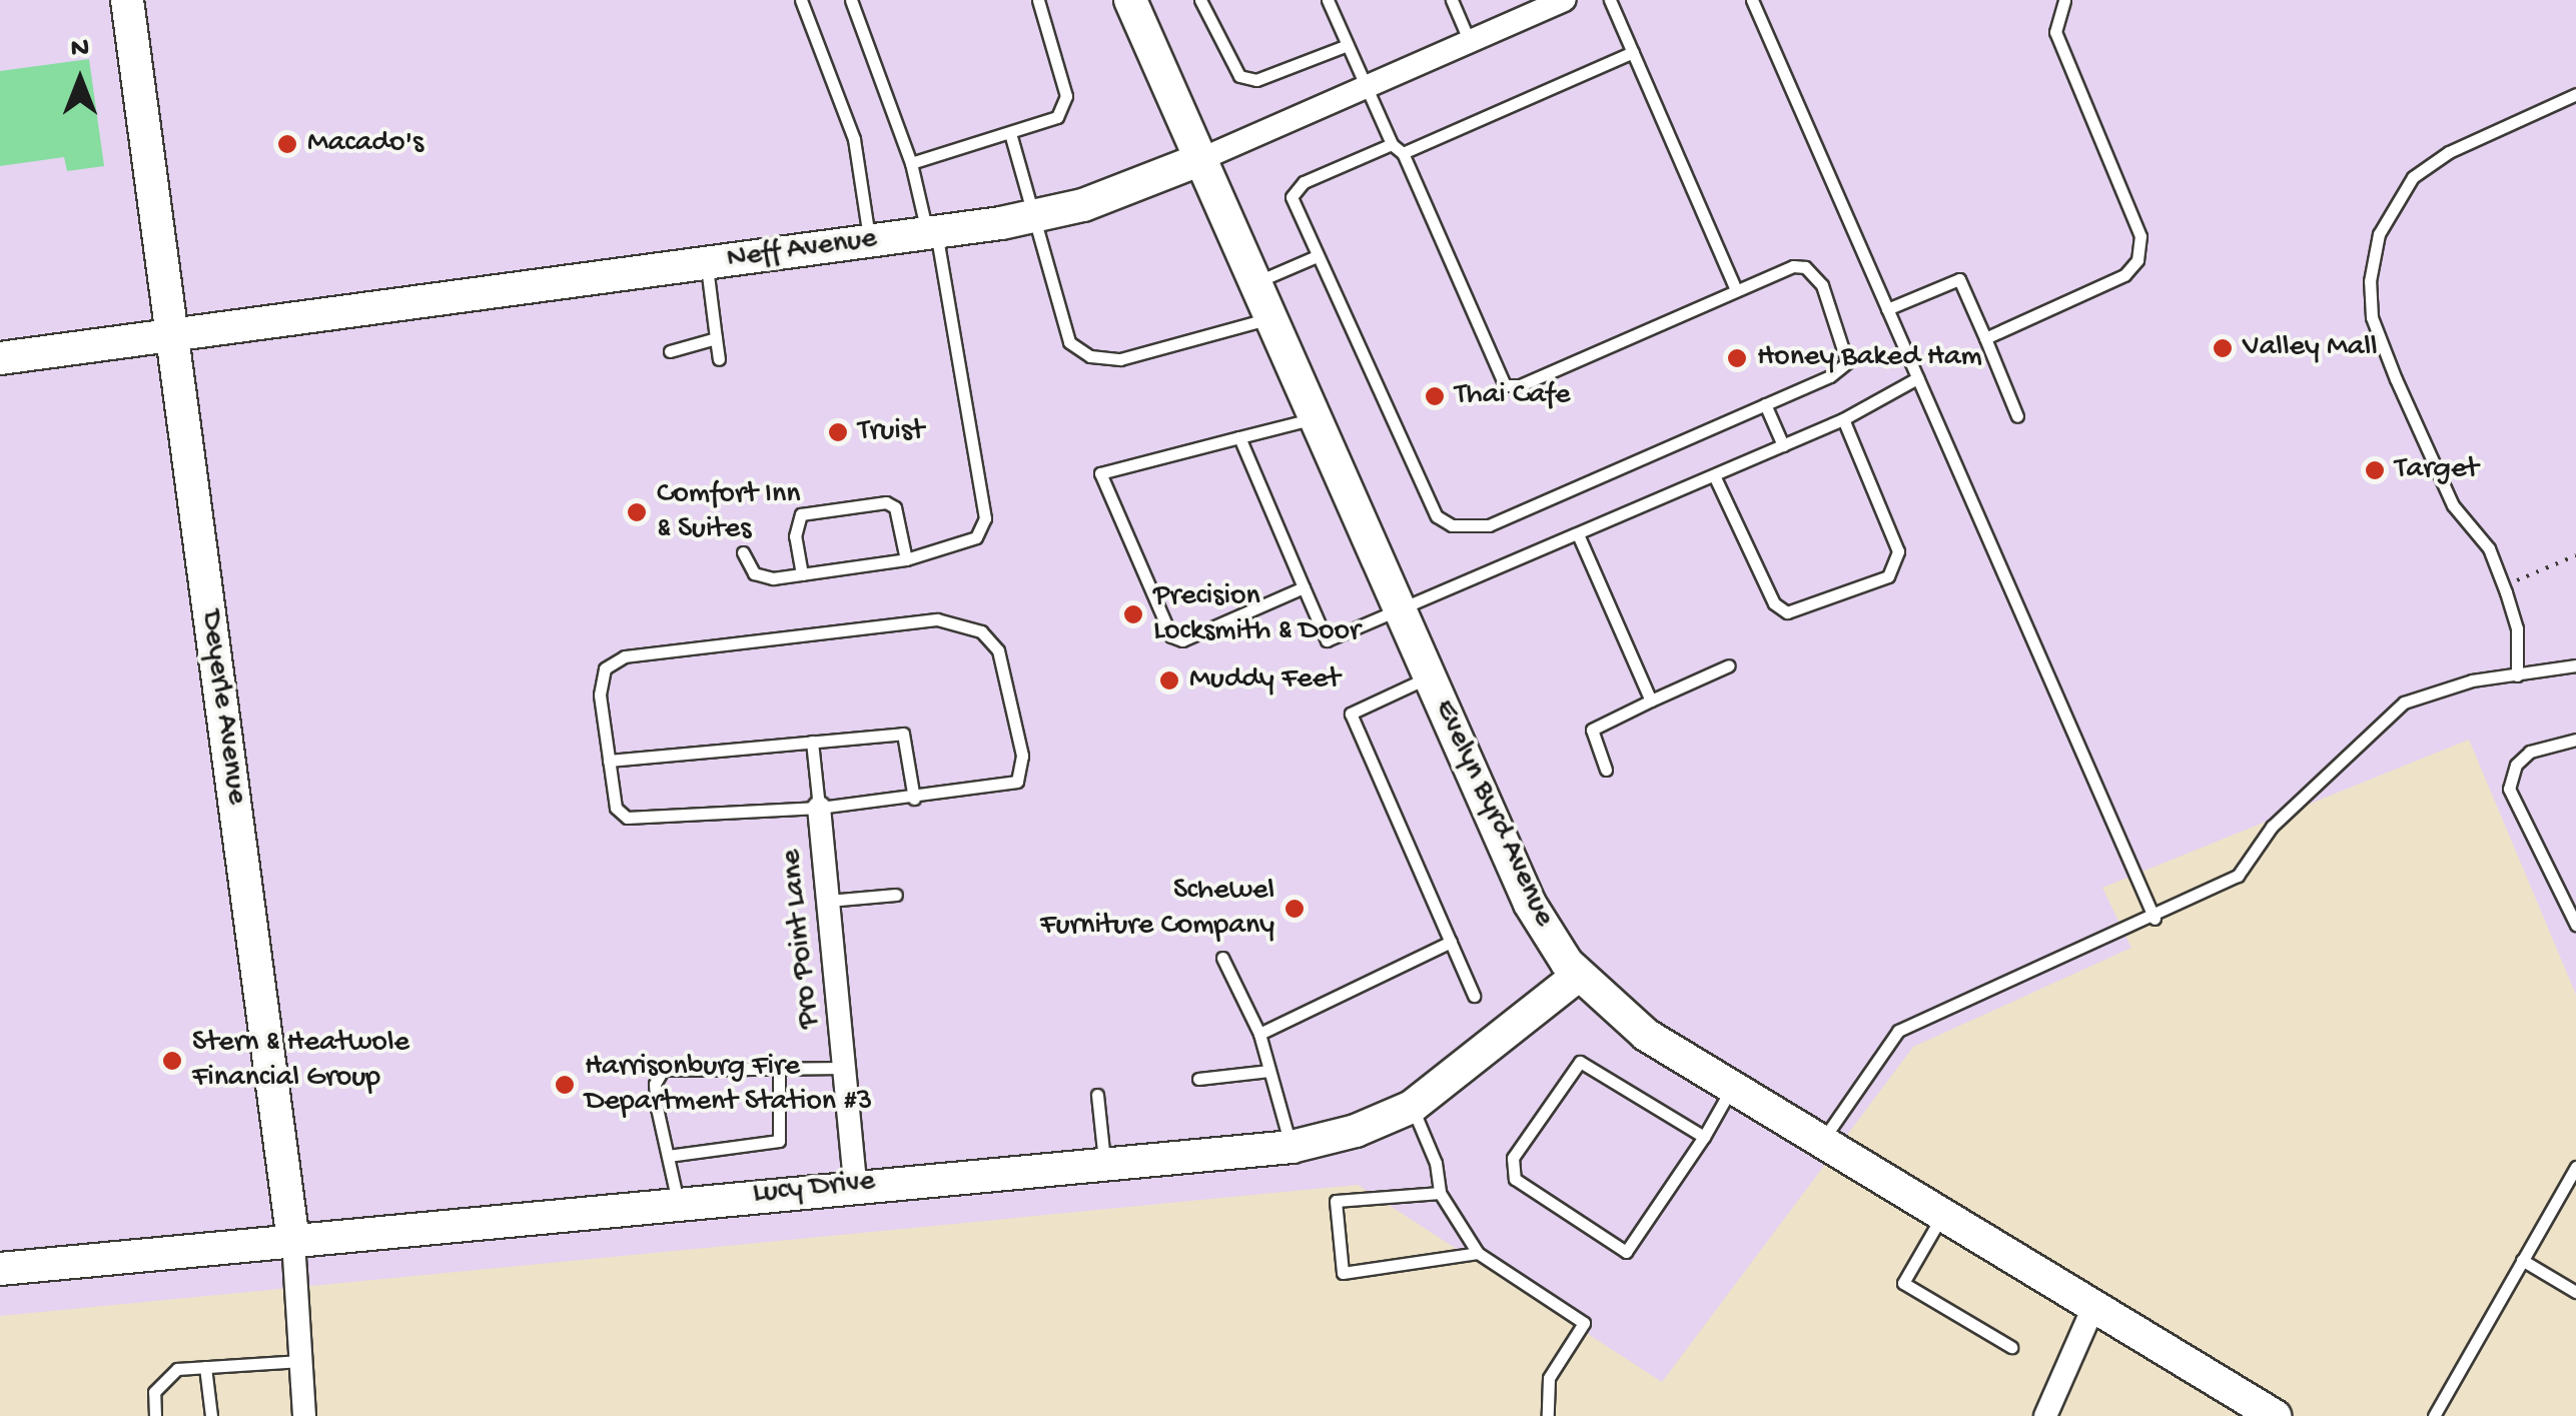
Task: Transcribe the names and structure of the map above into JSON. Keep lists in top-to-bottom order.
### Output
{
  "streets": {
    "street": [
      "Neff Avenue",
      "Deyerle Avenue",
      "Evelyn Byrd Avenue",
      "Pro Point Lane",
      "Lucy Drive"
    ]
  },
  "crossings": [
    ["Neff Avenue", "Deyerle Avenue"],
    ["Neff Avenue", "Evelyn Byrd Avenue"],
    ["Deyerle Avenue", "Lucy Drive"],
    ["Evelyn Byrd Avenue", "Lucy Drive"],
    ["Pro Point Lane", "Lucy Drive"]
  ],
  "places": [
    "Macado's",
    "Valley Mall",
    "Honey Baked Ham",
    "Thai Cafe",
    "Truist",
    "Target",
    "Comfort Inn & Suites",
    "Precision Locksmith & Door",
    "Muddy Feet",
    "Schewel Furniture Company",
    "Stern & Heatwole Financial Group",
    "Harrisonburg Fire Department Station #3"
  ],
  "north": "top"
}
